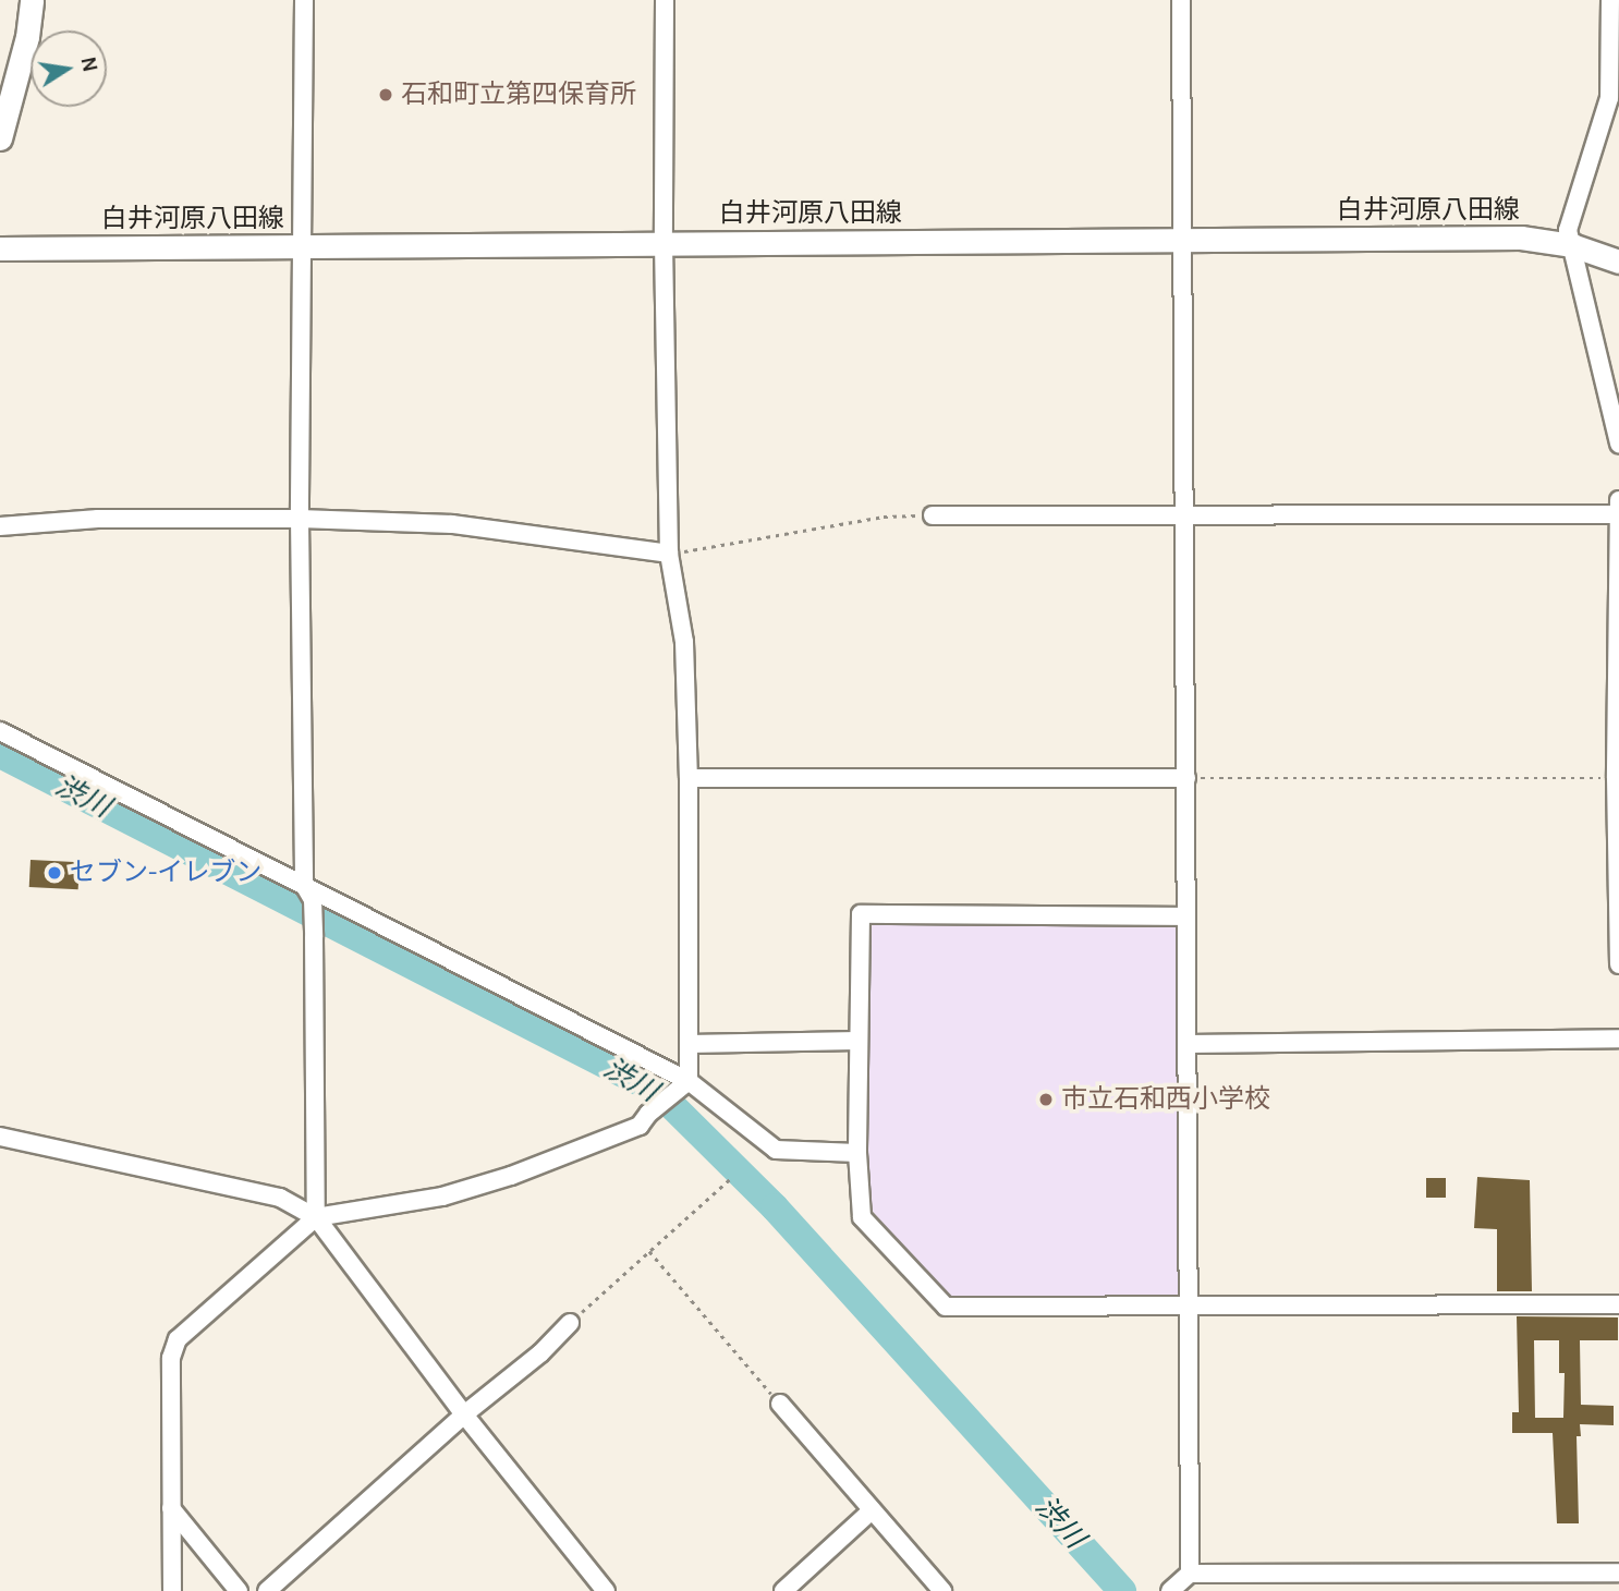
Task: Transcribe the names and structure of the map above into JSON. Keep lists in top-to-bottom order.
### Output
{
  "streets": {
    "main road": ["白井河原八田線"]
  },
  "water": ["渋川"],
  "places": ["石和町立第四保育所", "セブン-イレブン", "市立石和西小学校"],
  "north": "right"
}
